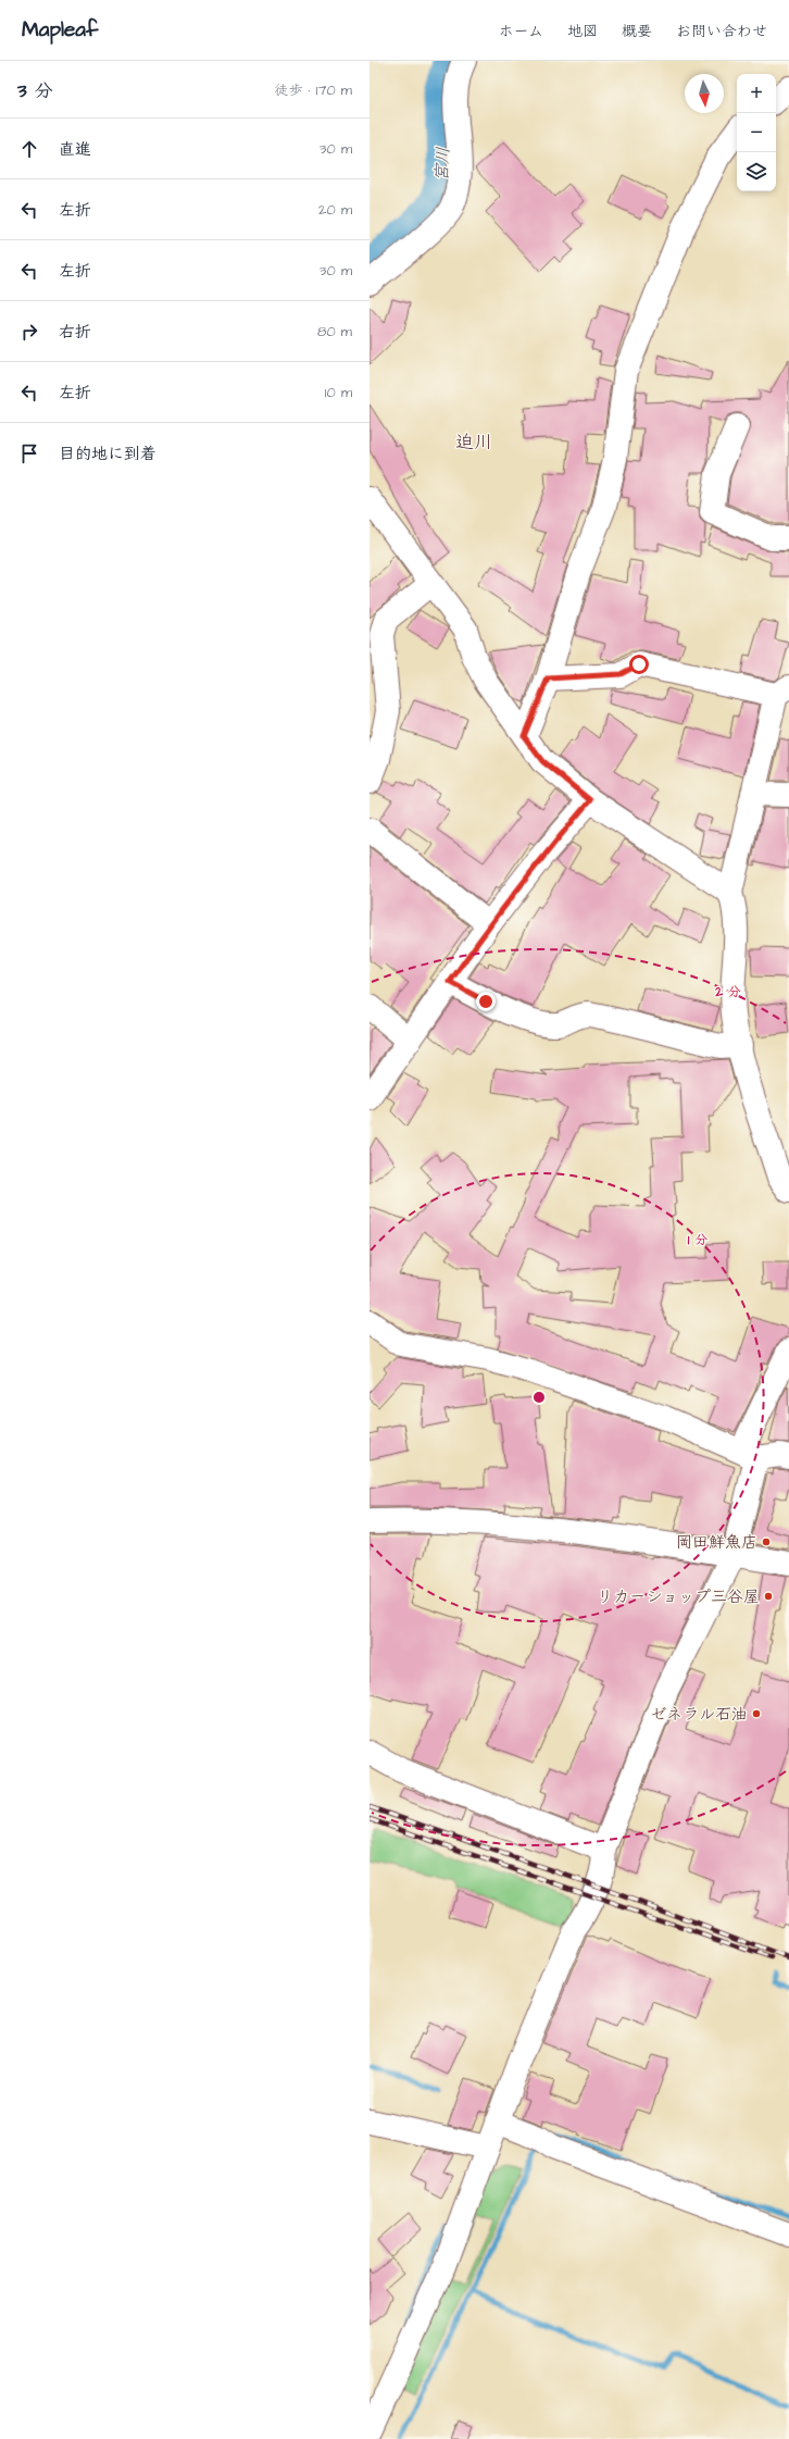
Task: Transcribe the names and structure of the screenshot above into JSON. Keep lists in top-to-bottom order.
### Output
{
  "districts": ["迫川"],
  "water": ["宮川"],
  "places": ["岡田鮮魚店", "リカーショップ三谷屋", "ゼネラル石油"],
  "north": "bottom",
  "page": {
    "header": "Mapleaf",
    "nav": [
      "ホーム",
      "地図",
      "概要",
      "お問い合わせ"
    ],
    "heading": ["3 分", "徒歩 · 170 m"],
    "map_buttons": ["+", "−"],
    "list": [
      ["直進", "30 m"],
      ["左折", "20 m"],
      ["左折", "30 m"],
      ["右折", "80 m"],
      ["左折", "10 m"],
      "目的地に到着"
    ]
  },
  "rings": ["2 分", "1 分"]
}
